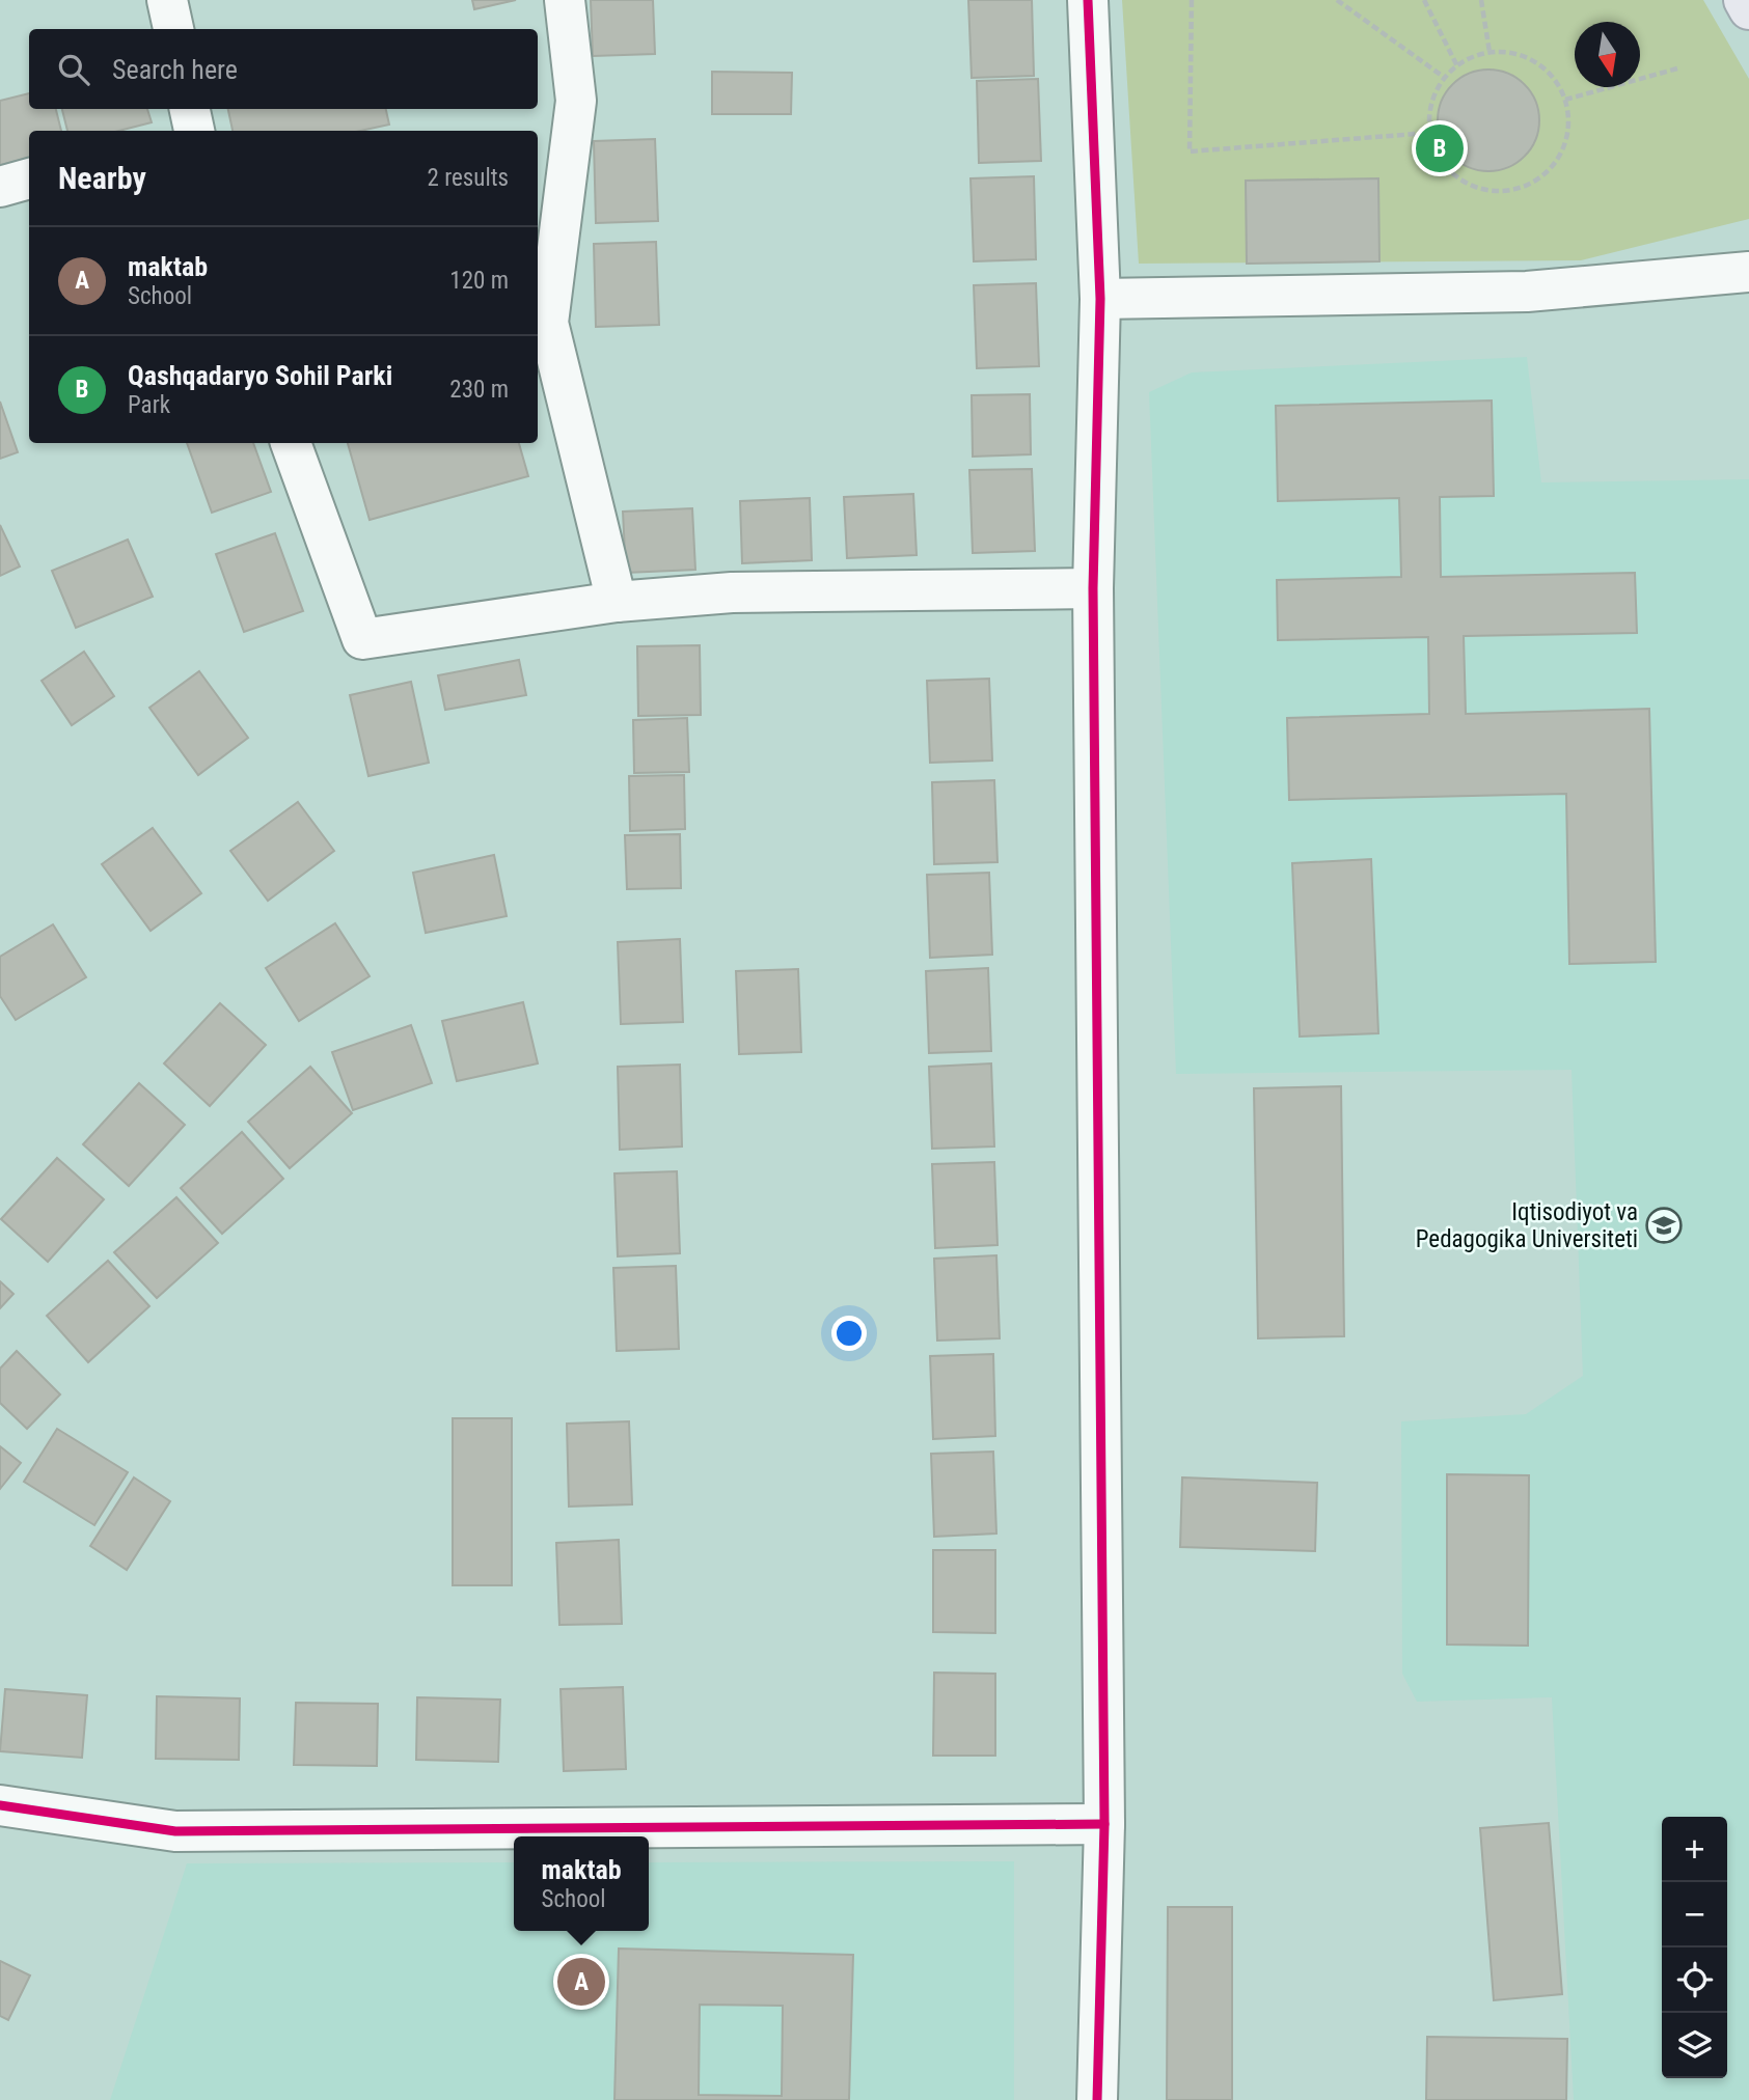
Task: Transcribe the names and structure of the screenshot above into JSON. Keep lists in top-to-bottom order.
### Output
{
  "places": {
    "school or university": ["Iqtisodiyot va Pedagogika Universiteti"]
  },
  "north": "bottom",
  "page": {
    "search": "Search here",
    "pins": ["B", "A"],
    "heading": ["Nearby", "2 results"],
    "list": [
      {
        "mark": "A",
        "name": "maktab",
        "note": "School",
        "value": "120 m"
      },
      {
        "mark": "B",
        "name": "Qashqadaryo Sohil Parki",
        "note": "Park",
        "value": "230 m"
      }
    ],
    "map_buttons": ["+", "−"],
    "popup": ["maktab", "School"]
  }
}
